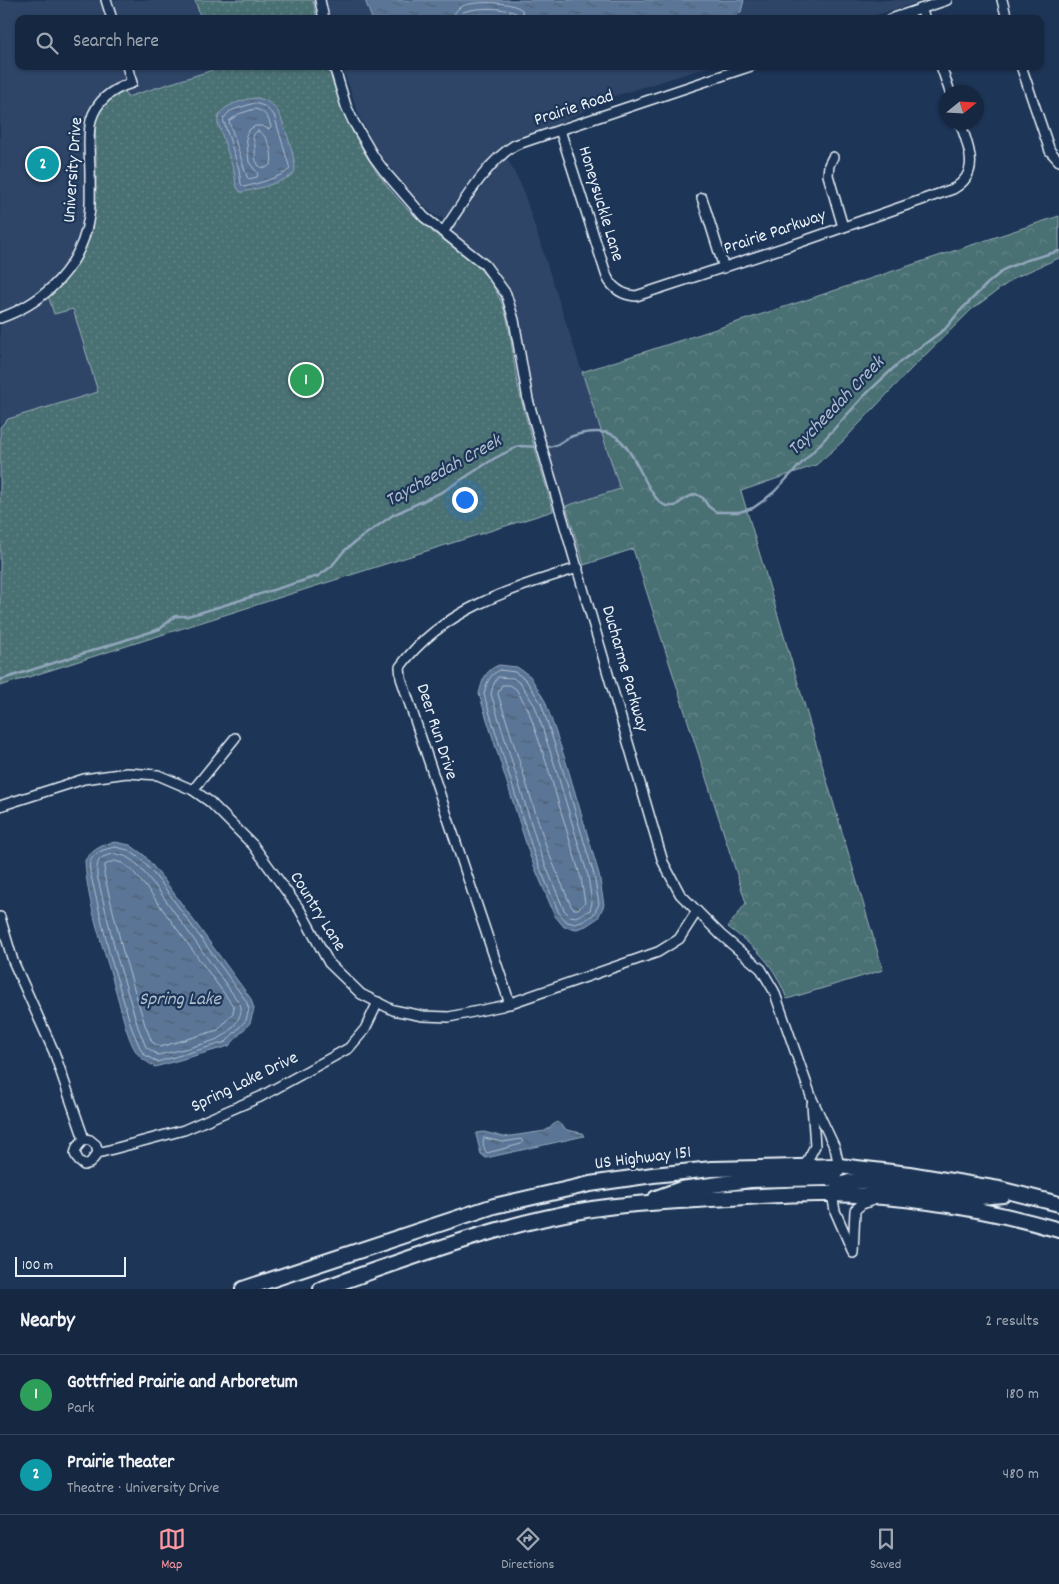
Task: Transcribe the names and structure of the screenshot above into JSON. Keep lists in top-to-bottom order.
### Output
{
  "streets": {
    "main road": ["US Highway 151"],
    "street": [
      "Prairie Road",
      "University Drive",
      "Honeysuckle Lane",
      "Prairie Parkway",
      "Ducharme Parkway",
      "Deer Run Drive",
      "Country Lane",
      "Spring Lake Drive"
    ]
  },
  "crossings": [
    ["Prairie Road", "Honeysuckle Lane"],
    ["Prairie Road", "Ducharme Parkway"],
    ["Honeysuckle Lane", "Prairie Parkway"],
    ["Ducharme Parkway", "Deer Run Drive"],
    ["Ducharme Parkway", "Country Lane"],
    ["Ducharme Parkway", "US Highway 151"],
    ["Deer Run Drive", "Country Lane"],
    ["Country Lane", "Spring Lake Drive"]
  ],
  "water": ["Taycheedah Creek", "Spring Lake"],
  "scale_bar": "100 m",
  "north": "right",
  "page": {
    "search": "Search here",
    "pins": ["2", "1"],
    "scale": "100 m",
    "heading": ["Nearby", "2 results"],
    "list": [
      {
        "mark": "1",
        "name": "Gottfried Prairie and Arboretum",
        "note": "Park",
        "value": "180 m"
      },
      {
        "mark": "2",
        "name": "Prairie Theater",
        "note": "Theatre · University Drive",
        "value": "480 m"
      }
    ],
    "nav": ["Map", "Directions", "Saved"]
  }
}
